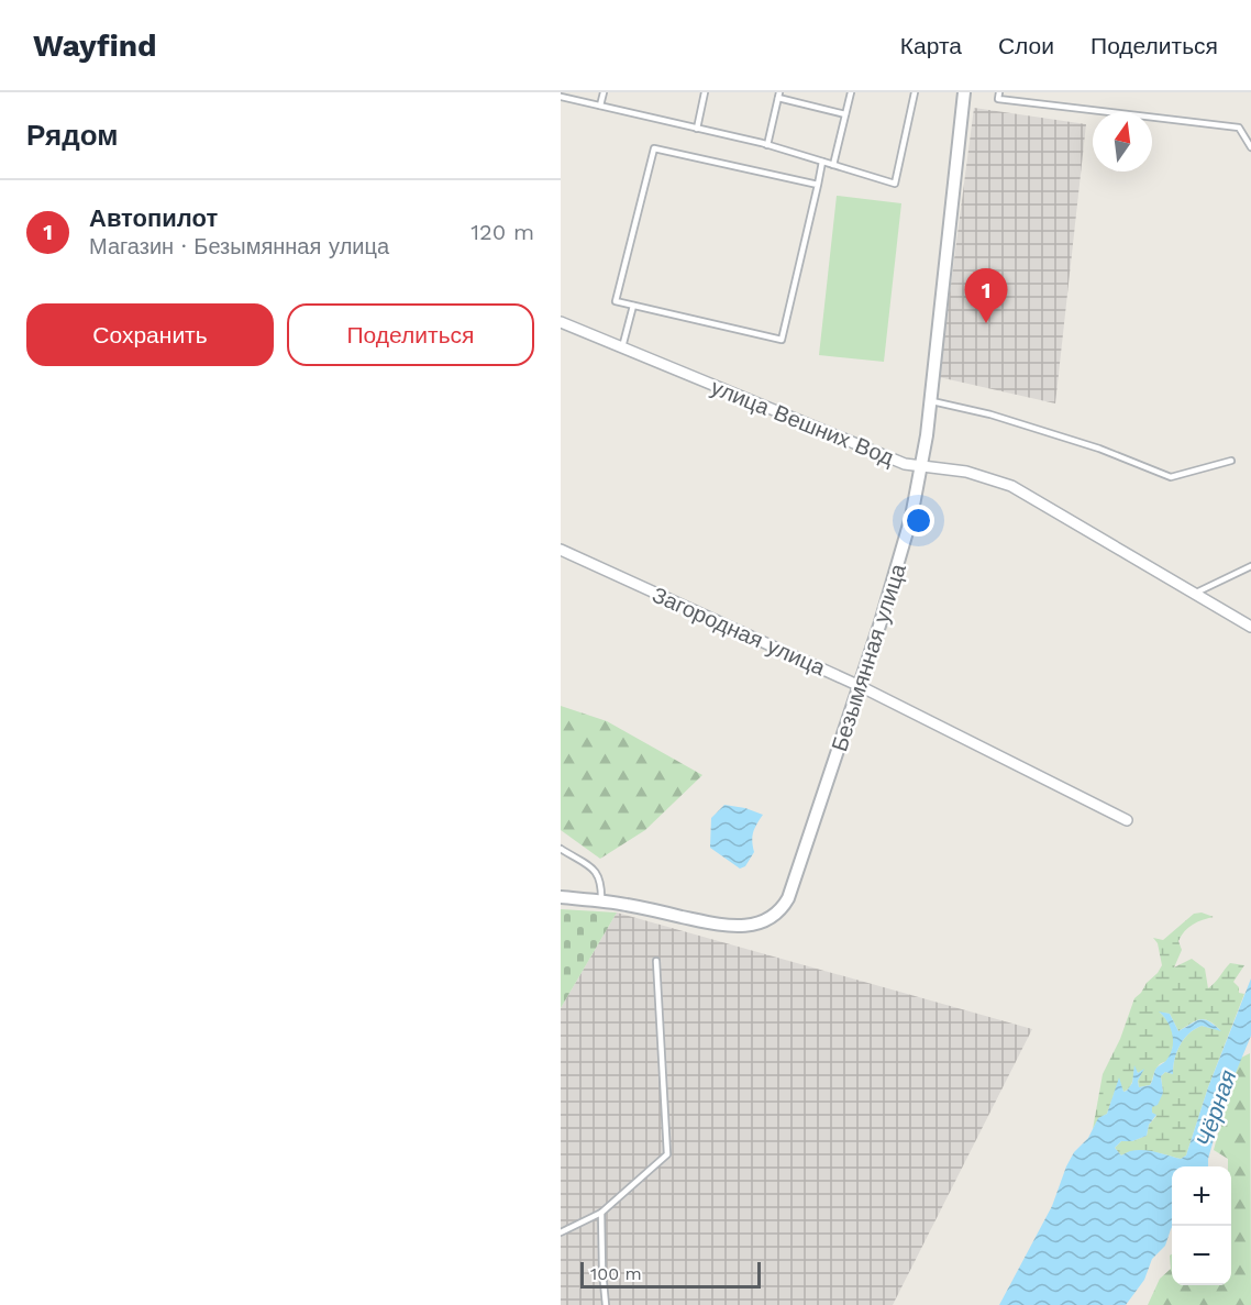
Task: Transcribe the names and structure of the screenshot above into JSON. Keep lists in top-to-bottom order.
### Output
{
  "streets": {
    "street": ["улица Вешних Вод", "Загородная улица", "Безымянная улица"]
  },
  "crossings": [
    ["улица Вешних Вод", "Безымянная улица"],
    ["Загородная улица", "Безымянная улица"]
  ],
  "water": ["Чёрная"],
  "scale_bar": "100 m",
  "north": "top",
  "page": {
    "header": "Wayfind",
    "nav": ["Карта", "Слои", "Поделиться"],
    "heading": "Рядом",
    "list": [
      {
        "mark": "1",
        "name": "Автопилот",
        "note": "Магазин · Безымянная улица",
        "value": "120 m"
      }
    ],
    "pins": "1",
    "buttons": ["Сохранить", "Поделиться"],
    "map_buttons": ["+", "−"],
    "scale": "100 m"
  }
}
